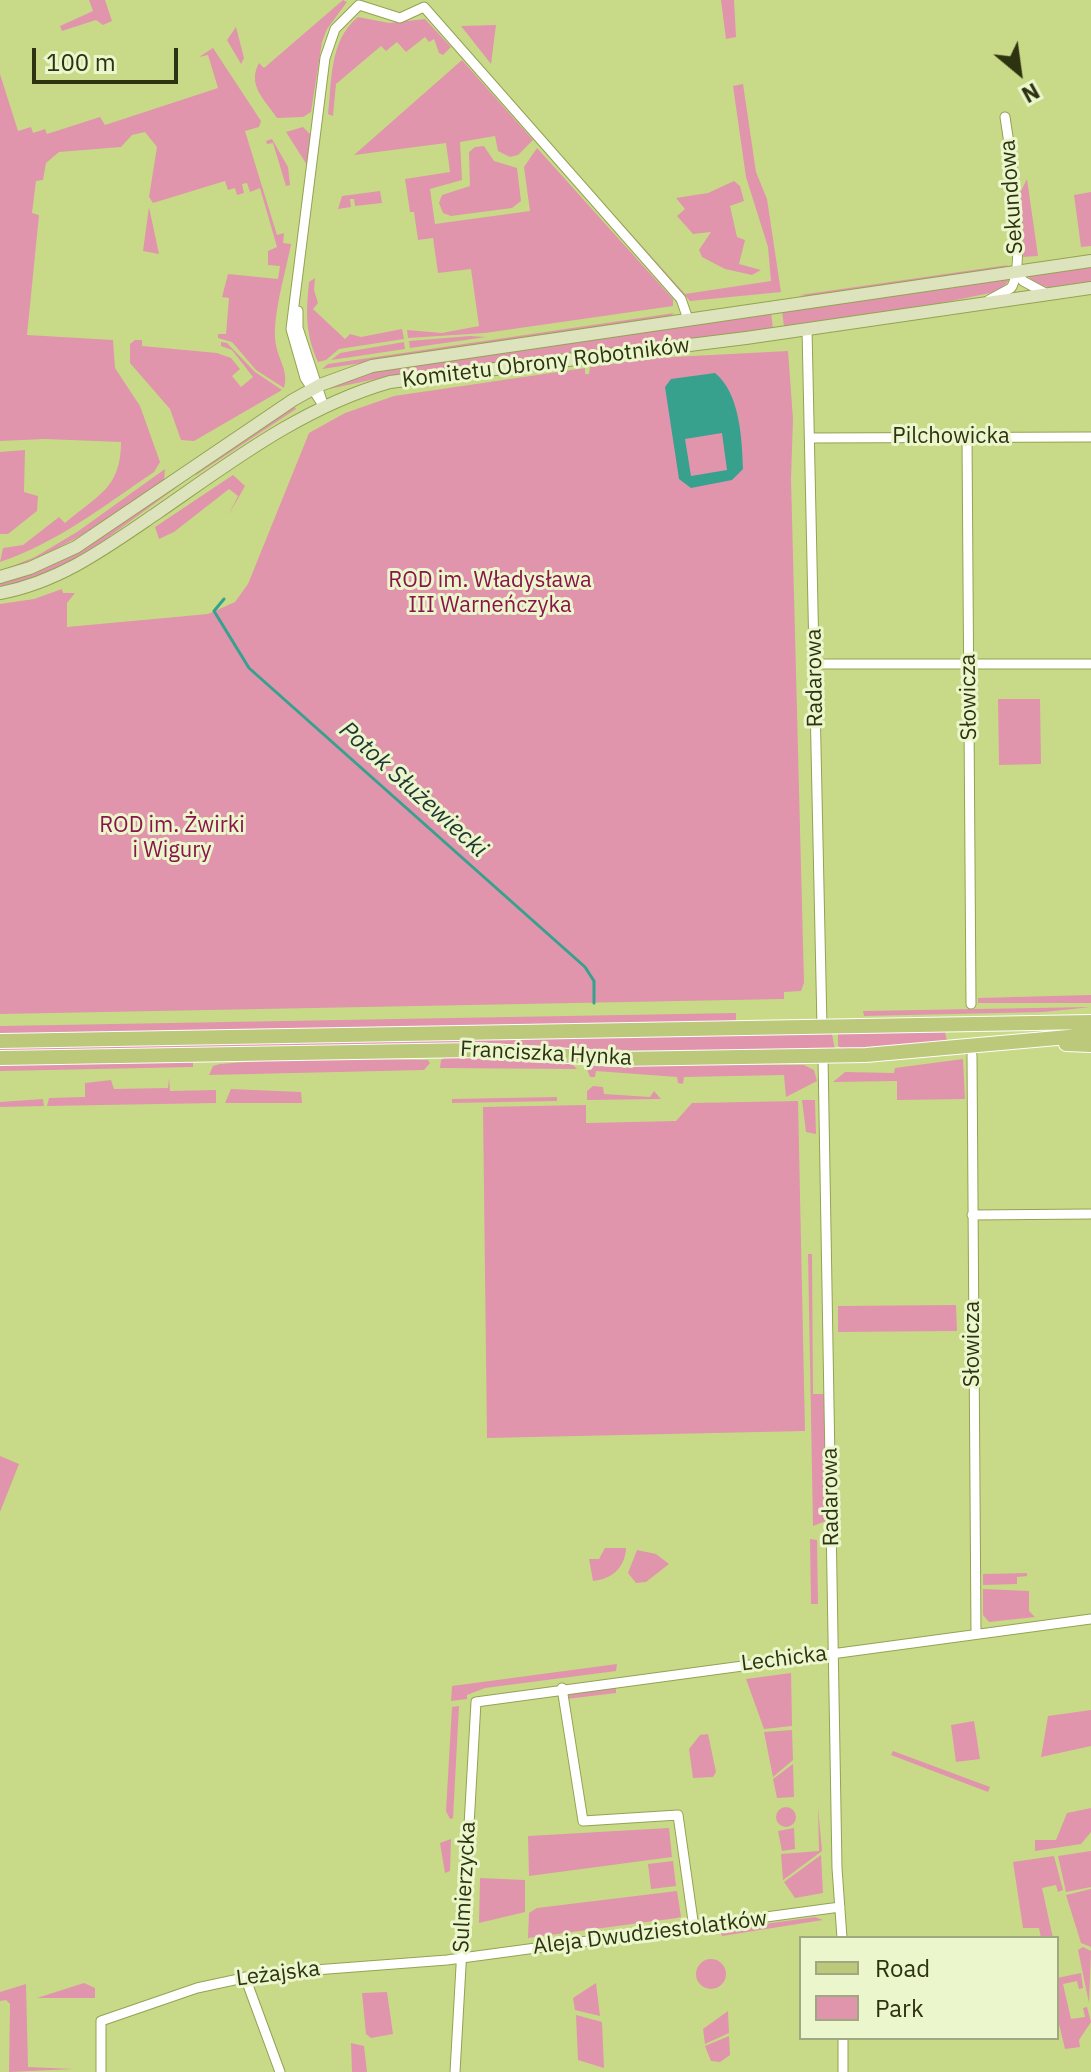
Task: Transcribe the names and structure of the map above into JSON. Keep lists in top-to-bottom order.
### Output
{
  "streets": {
    "main road": ["Franciszka Hynka"],
    "street": [
      "Sekundowa",
      "Komitetu Obrony Robotników",
      "Pilchowicka",
      "Radarowa",
      "Słowicza",
      "Lechicka",
      "Sulmierzycka",
      "Aleja Dwudziestolatków",
      "Leżajska"
    ]
  },
  "crossings": [
    ["Sekundowa", "Komitetu Obrony Robotników"],
    ["Komitetu Obrony Robotników", "Radarowa"],
    ["Pilchowicka", "Radarowa"],
    ["Pilchowicka", "Słowicza"],
    ["Radarowa", "Franciszka Hynka"],
    ["Radarowa", "Lechicka"],
    ["Radarowa", "Aleja Dwudziestolatków"],
    ["Słowicza", "Lechicka"],
    ["Lechicka", "Sulmierzycka"],
    ["Sulmierzycka", "Aleja Dwudziestolatków"],
    ["Sulmierzycka", "Leżajska"],
    ["Aleja Dwudziestolatków", "Leżajska"]
  ],
  "water": ["Potok Służewiecki"],
  "parks": ["ROD im. Władysława III Warneńczyka", "ROD im. Żwirki i Wigury"],
  "legend": ["Road", "Park"],
  "scale_bar": "100 m",
  "north": "bottom right"
}
